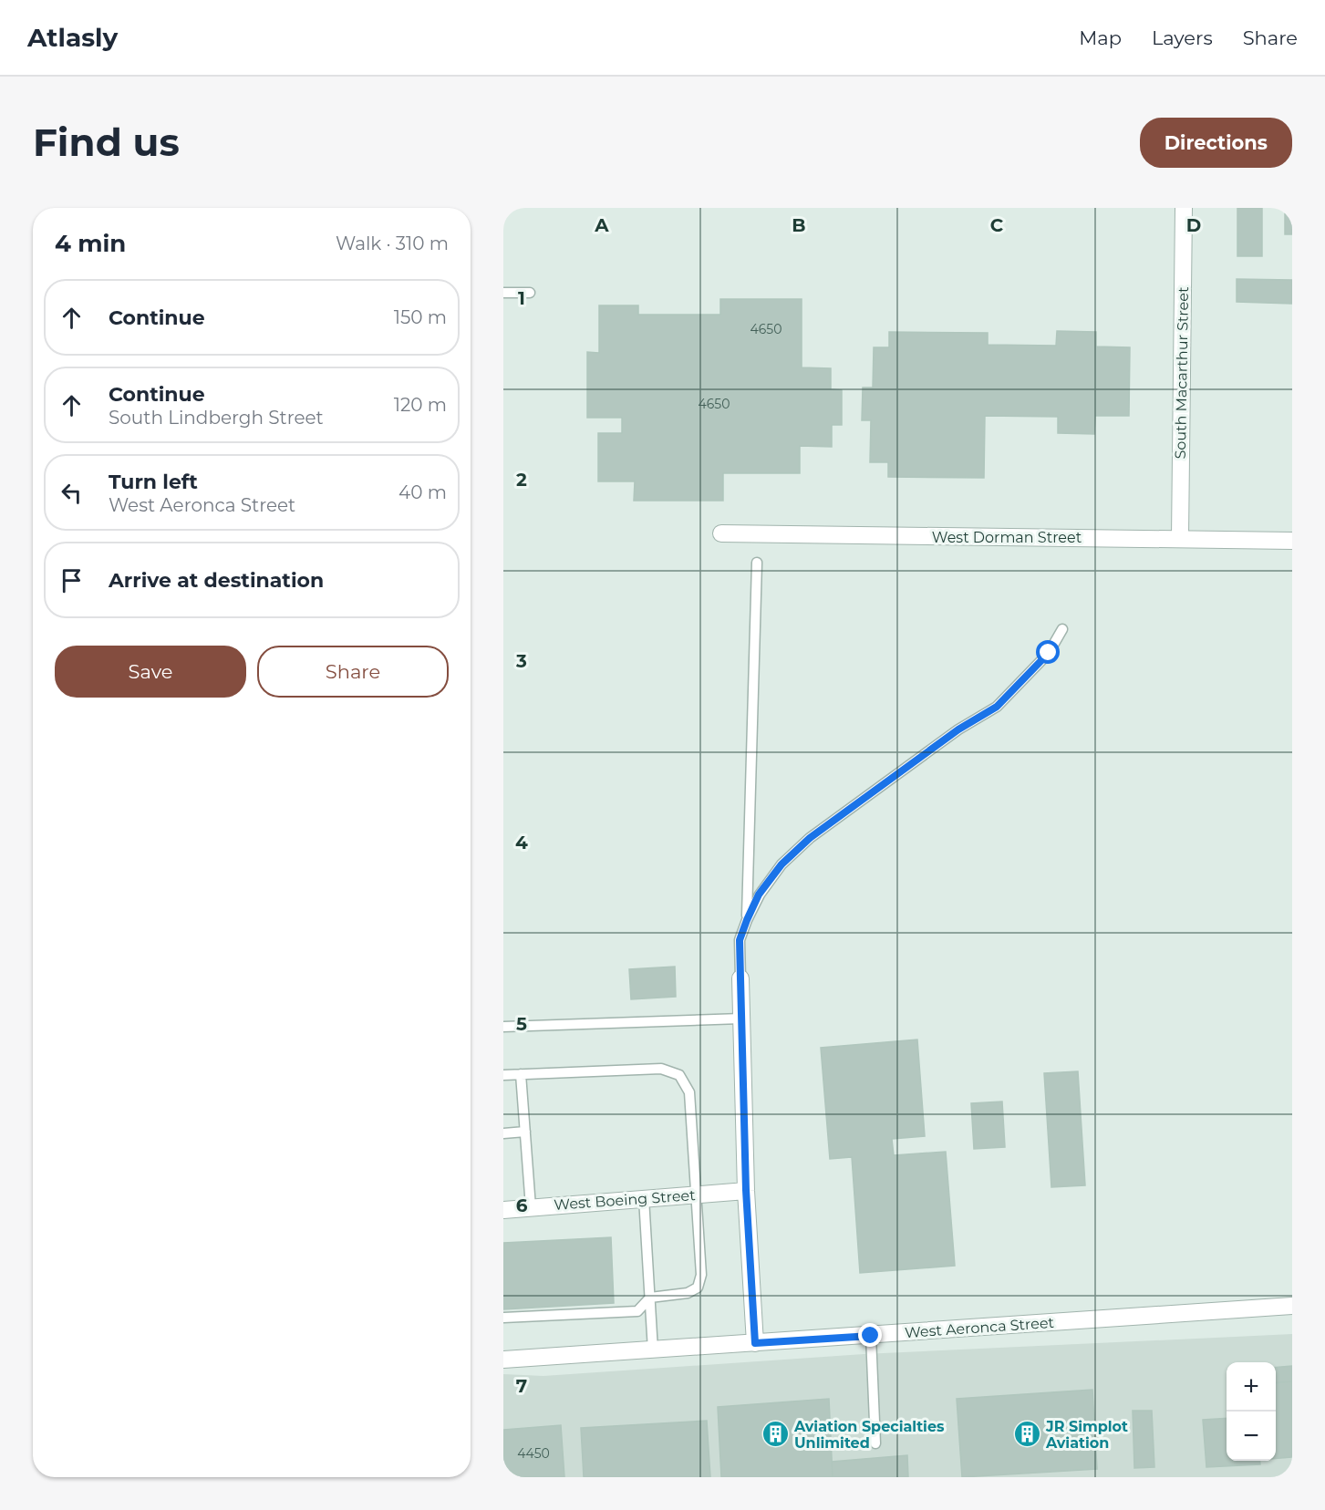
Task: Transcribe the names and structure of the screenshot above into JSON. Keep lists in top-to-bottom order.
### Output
{
  "streets": {
    "street": [
      "South Macarthur Street",
      "West Dorman Street",
      "West Boeing Street",
      "West Aeronca Street"
    ]
  },
  "crossings": [
    ["South Macarthur Street", "West Dorman Street"]
  ],
  "places": {
    "building": ["Aviation Specialties Unlimited", "JR Simplot Aviation"]
  },
  "house_numbers": ["4650", "4650", "4450"],
  "page": {
    "header": "Atlasly",
    "nav": ["Map", "Layers", "Share"],
    "buttons": [
      "Directions",
      ["Save", "Share"]
    ],
    "title": "Find us",
    "heading": ["4 min", "Walk · 310 m"],
    "list": [
      ["Continue", "150 m"],
      ["Continue", "South Lindbergh Street", "120 m"],
      ["Turn left", "West Aeronca Street", "40 m"],
      "Arrive at destination"
    ],
    "map_buttons": ["+", "−"]
  },
  "grid": {
    "columns": [
      "A",
      "B",
      "C",
      "D"
    ],
    "rows": [
      "1",
      "2",
      "3",
      "4",
      "5",
      "6",
      "7"
    ]
  }
}
